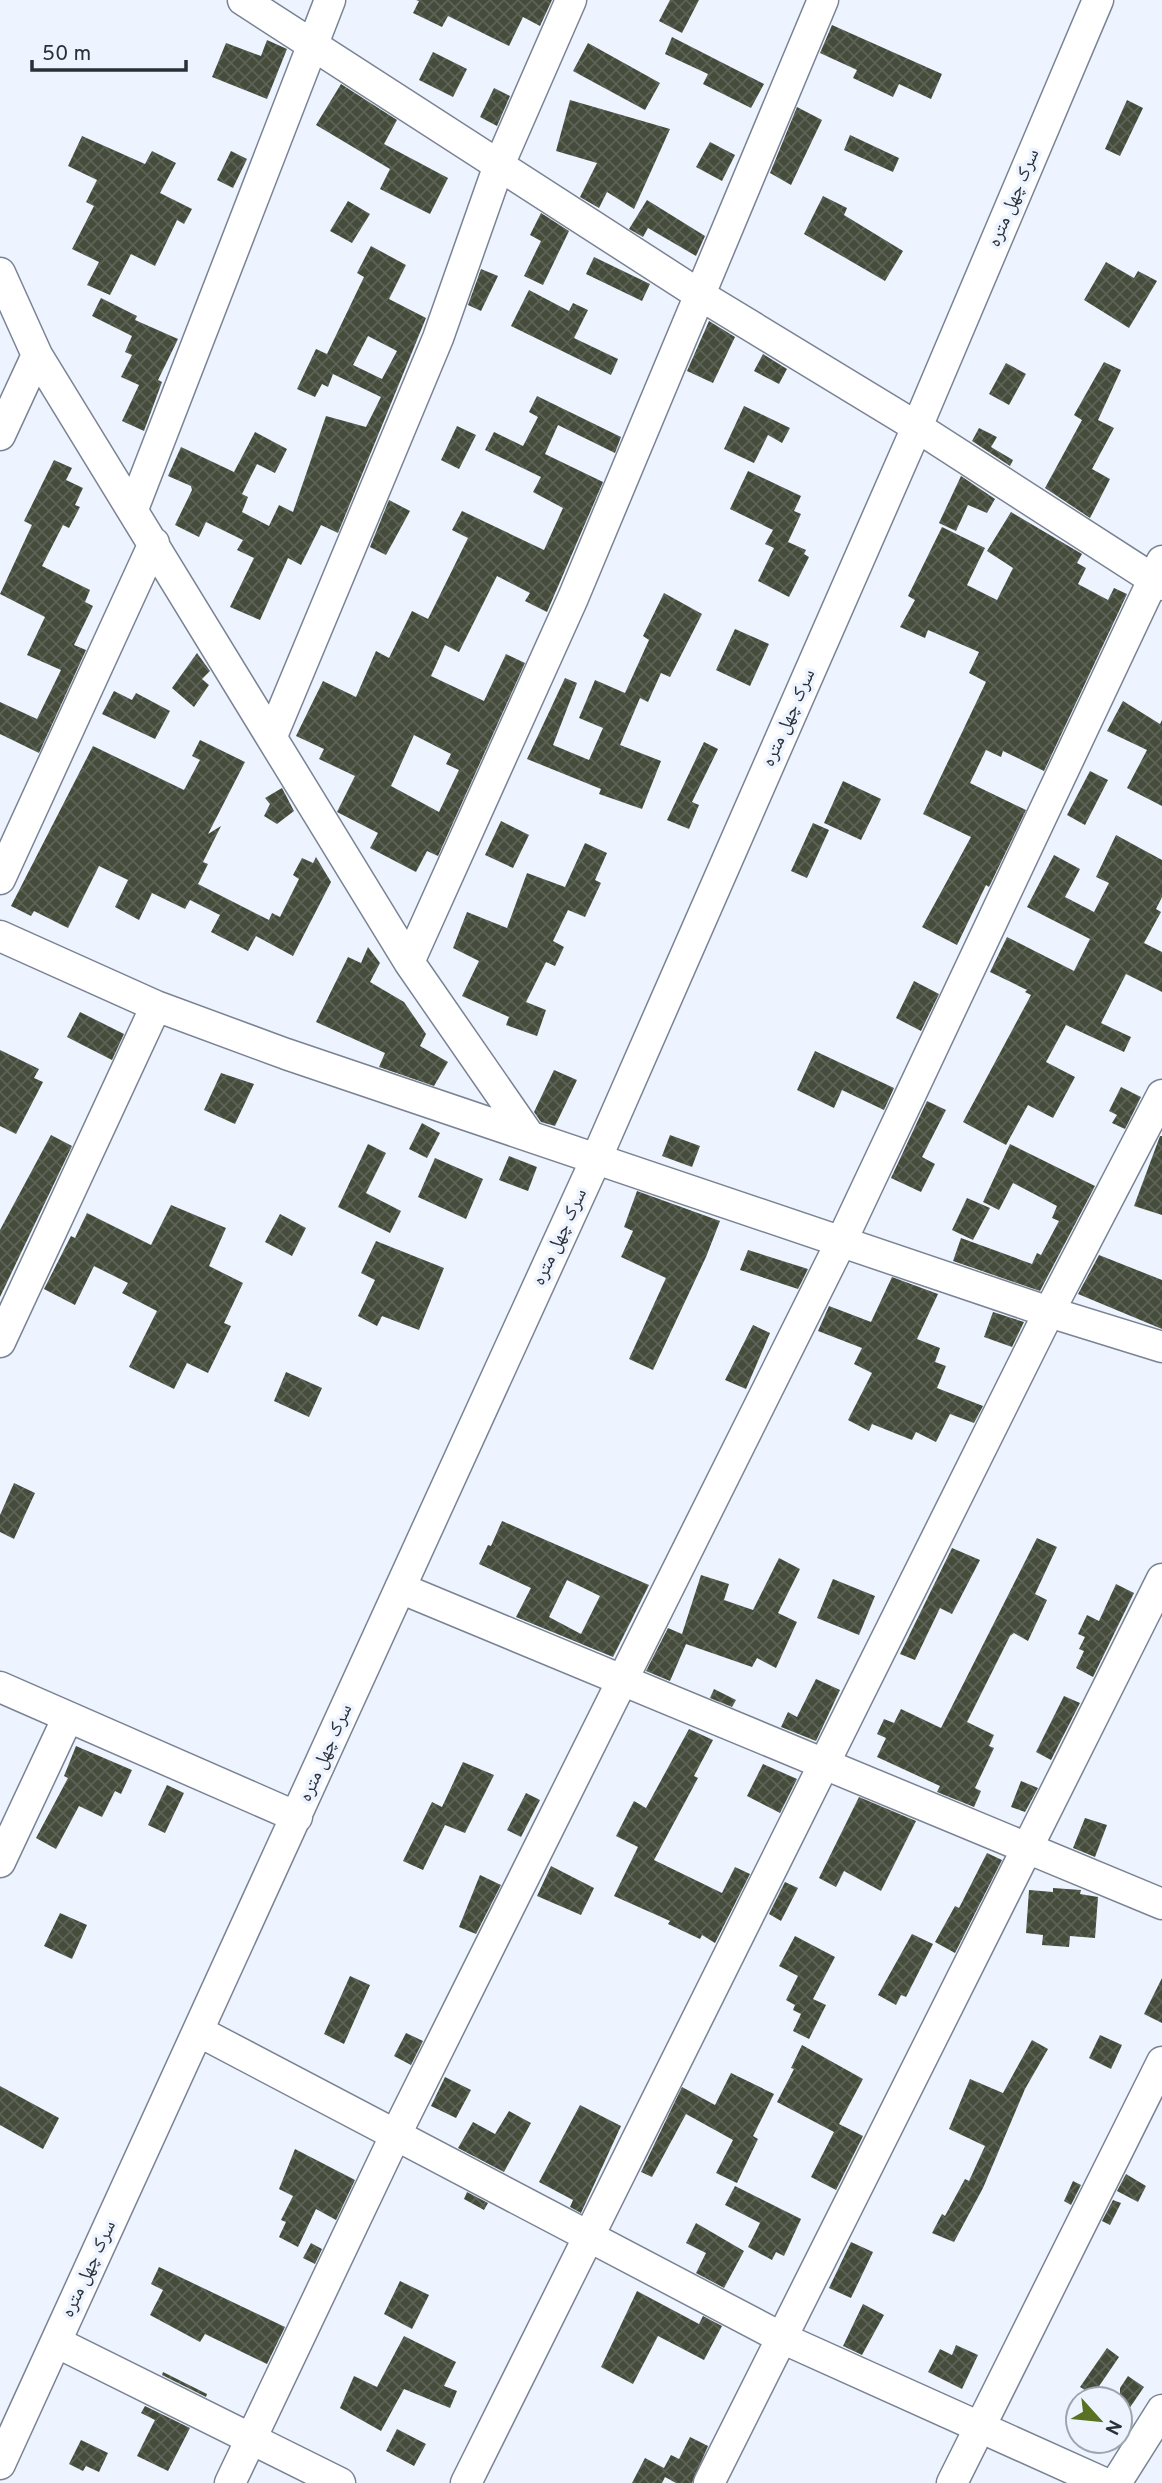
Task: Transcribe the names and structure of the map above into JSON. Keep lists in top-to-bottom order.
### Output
{
  "streets": {
    "street": ["سرک چهل متره"]
  },
  "scale_bar": "50 m",
  "north": "bottom right"
}
